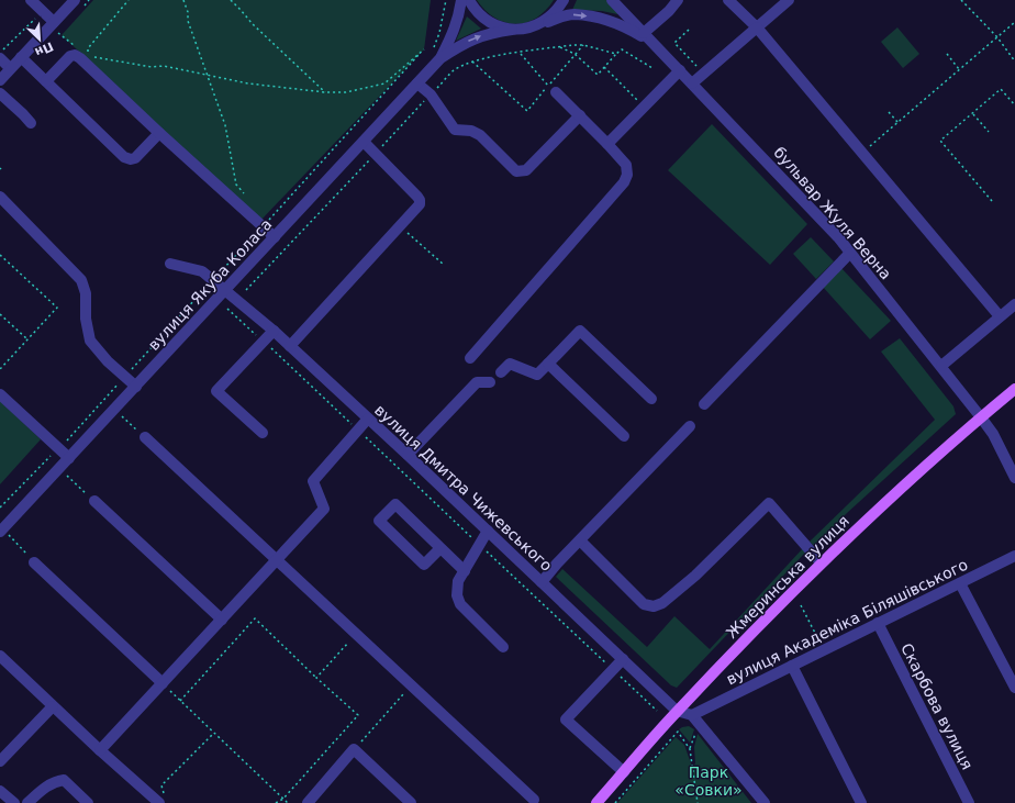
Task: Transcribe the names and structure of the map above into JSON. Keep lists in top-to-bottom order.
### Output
{
  "streets": {
    "main road": ["Жмеринська вулиця"],
    "street": [
      "бульвар Жуля Верна",
      "вулиця Якуба Коласа",
      "вулиця Дмитра Чижевського",
      "вулиця Академіка Біляшівського",
      "Скарбова вулиця"
    ]
  },
  "crossings": [
    ["бульвар Жуля Верна", "вулиця Якуба Коласа"],
    ["бульвар Жуля Верна", "Жмеринська вулиця"],
    ["вулиця Якуба Коласа", "вулиця Дмитра Чижевського"],
    ["вулиця Дмитра Чижевського", "Жмеринська вулиця"],
    ["вулиця Академіка Біляшівського", "Скарбова вулиця"]
  ],
  "parks": ["Парк «Совки»"],
  "north": "bottom right"
}
